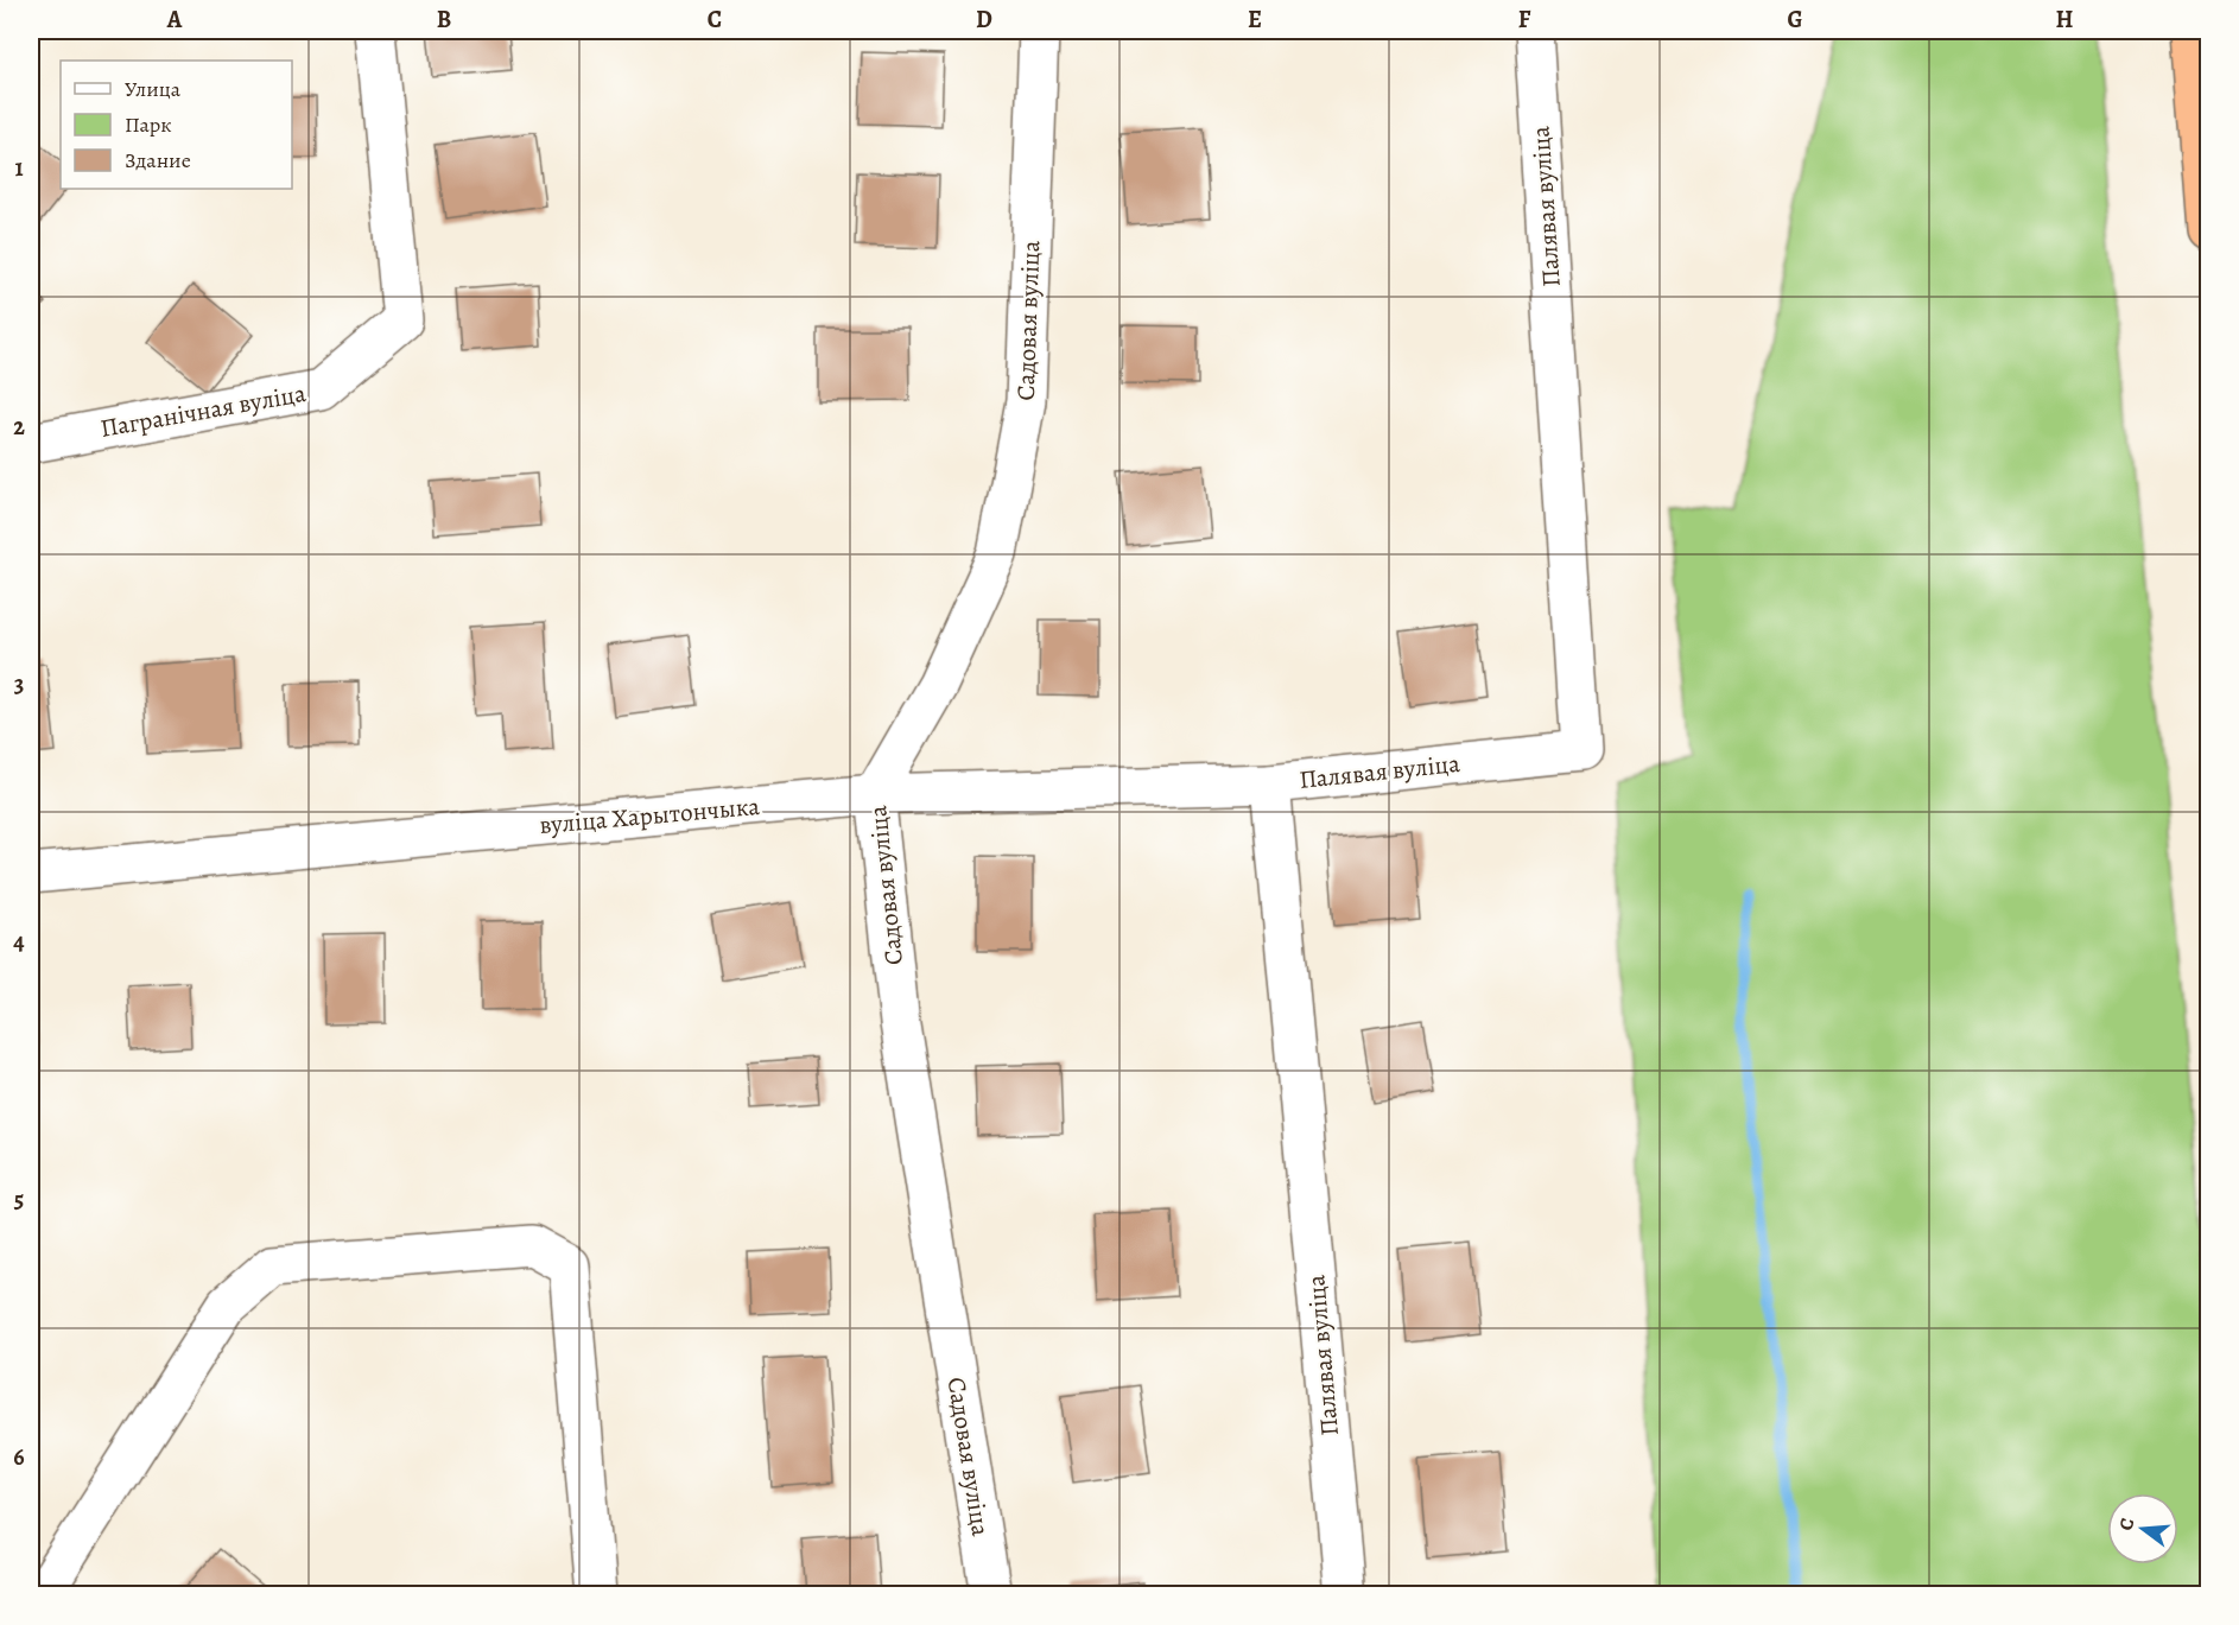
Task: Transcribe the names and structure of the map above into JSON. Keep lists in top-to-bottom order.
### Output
{
  "streets": {
    "street": [
      "Палявая вуліца",
      "Садовая вуліца",
      "Пагранічная вуліца",
      "вуліца Харытончыка"
    ]
  },
  "crossings": [
    ["Палявая вуліца", "вуліца Харытончыка"],
    ["Садовая вуліца", "вуліца Харытончыка"]
  ],
  "legend": ["Улица", "Парк", "Здание"],
  "north": "left",
  "grid": {
    "columns": [
      "A",
      "B",
      "C",
      "D",
      "E",
      "F",
      "G",
      "H"
    ],
    "rows": [
      "1",
      "2",
      "3",
      "4",
      "5",
      "6"
    ]
  }
}
